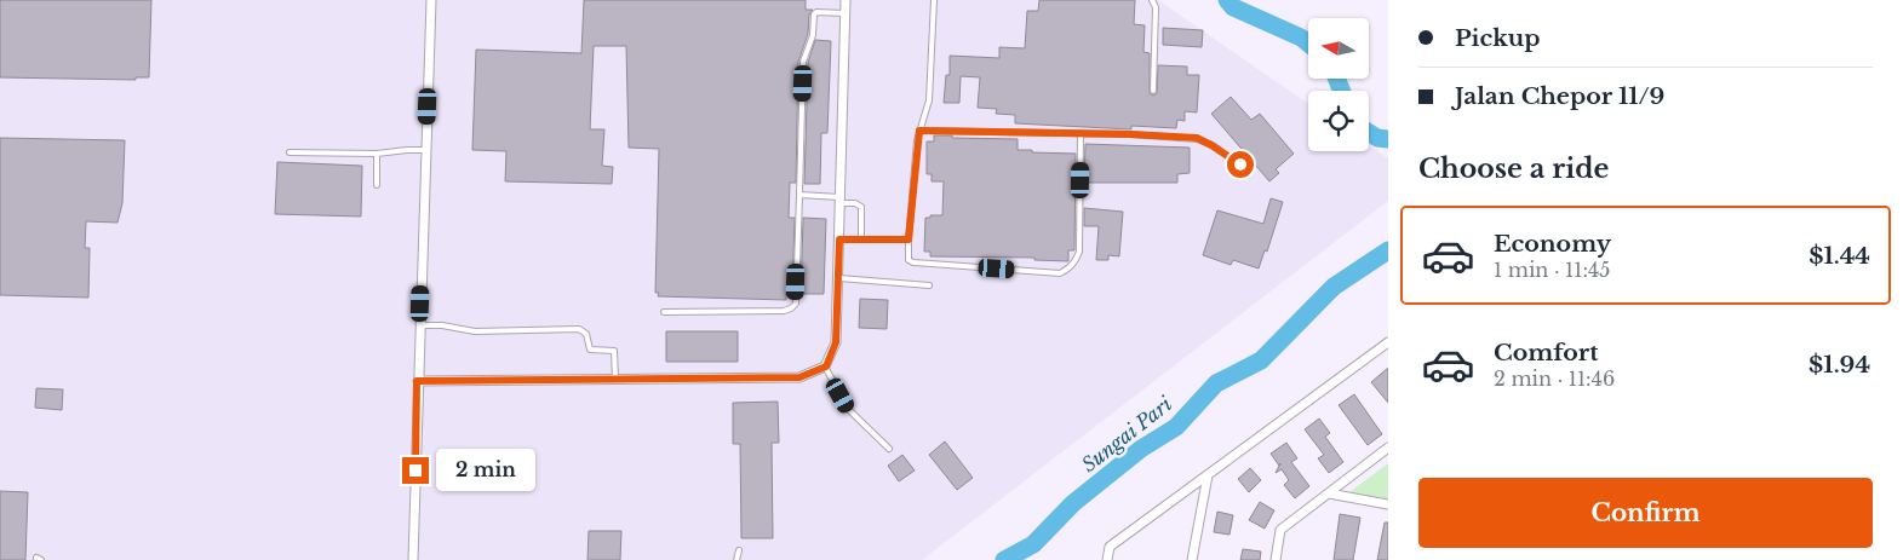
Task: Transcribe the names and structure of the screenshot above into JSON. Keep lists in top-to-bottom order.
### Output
{
  "water": ["Sungai Pari"],
  "north": "left",
  "page": {
    "banner": ["Pickup", "Jalan Chepor 11/9"],
    "heading": "Choose a ride",
    "list": [
      {
        "name": "Economy",
        "note": "1 min · 11:45",
        "value": "$1.44"
      },
      {
        "name": "Comfort",
        "note": "2 min · 11:46",
        "value": "$1.94"
      }
    ],
    "bubble": "2 min",
    "buttons": "Confirm"
  }
}
